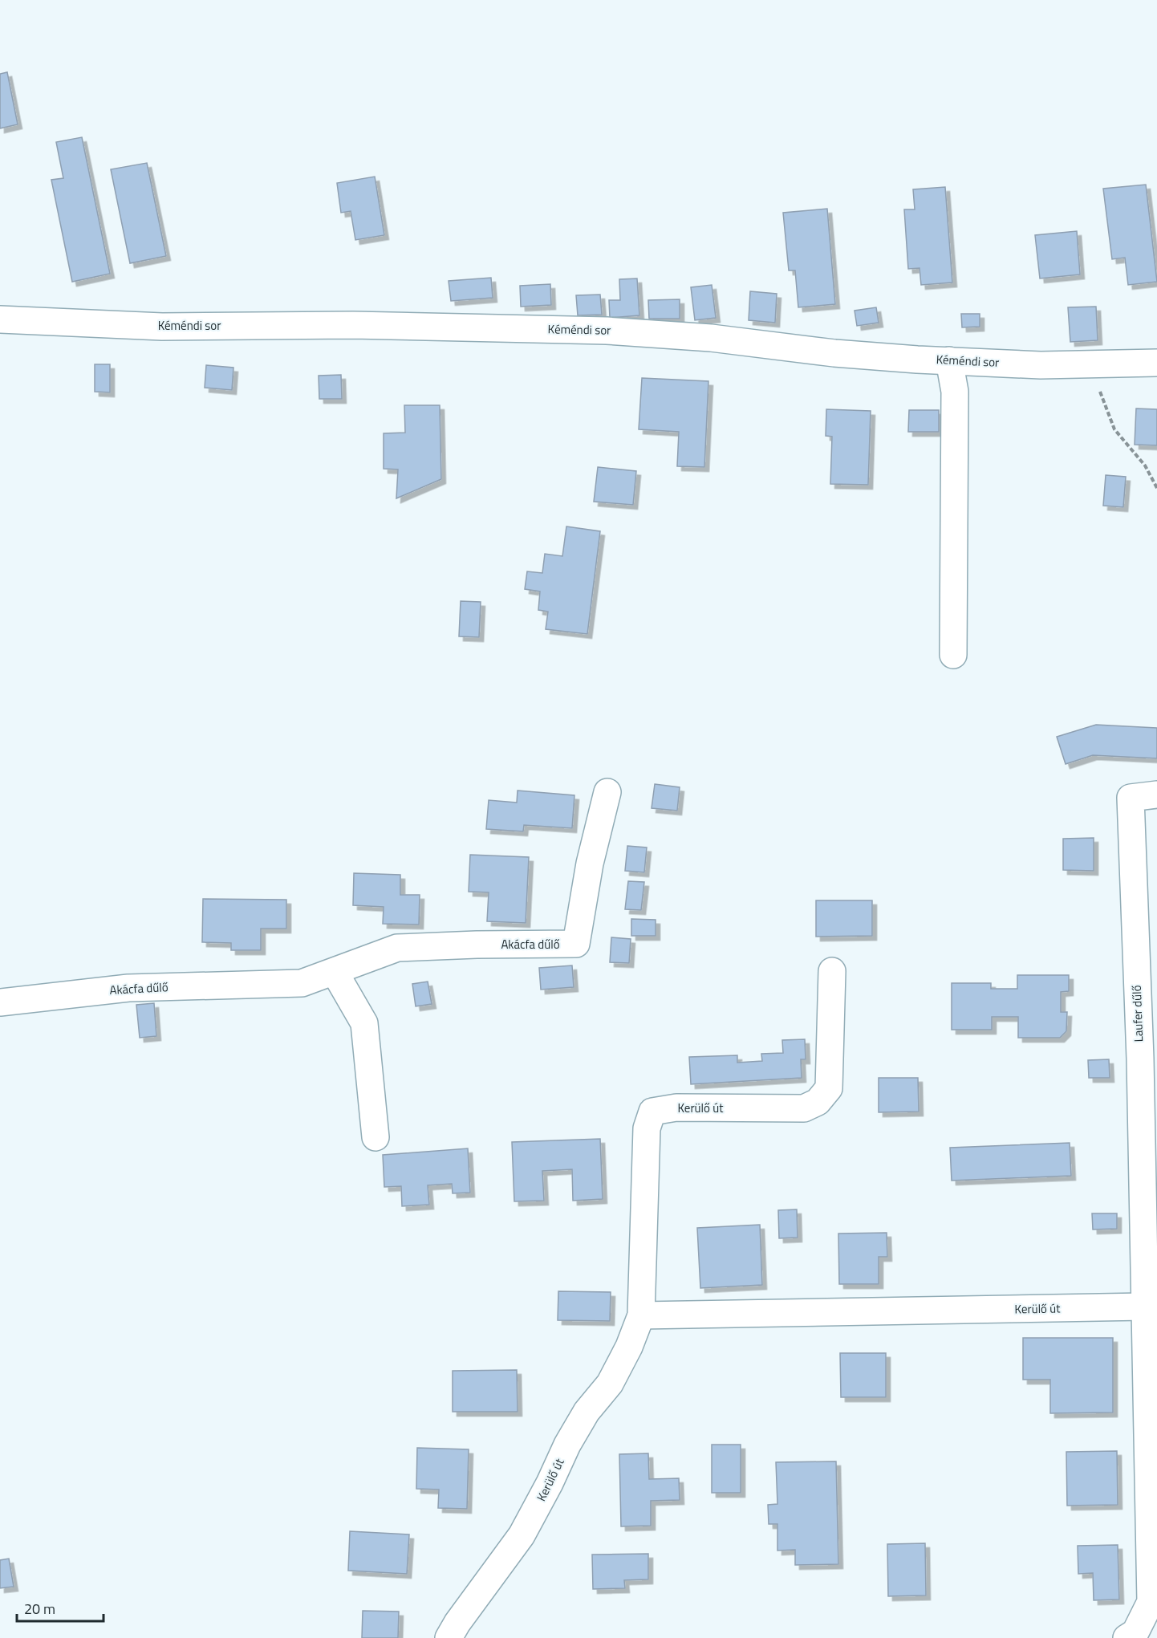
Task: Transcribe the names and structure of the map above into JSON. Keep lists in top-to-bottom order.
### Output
{
  "streets": {
    "street": [
      "Kéméndi sor",
      "Akácfa dűlő",
      "Laufer dűlő",
      "Kerülő út"
    ]
  },
  "crossings": [
    ["Laufer dűlő", "Kerülő út"]
  ],
  "scale_bar": "20 m"
}
